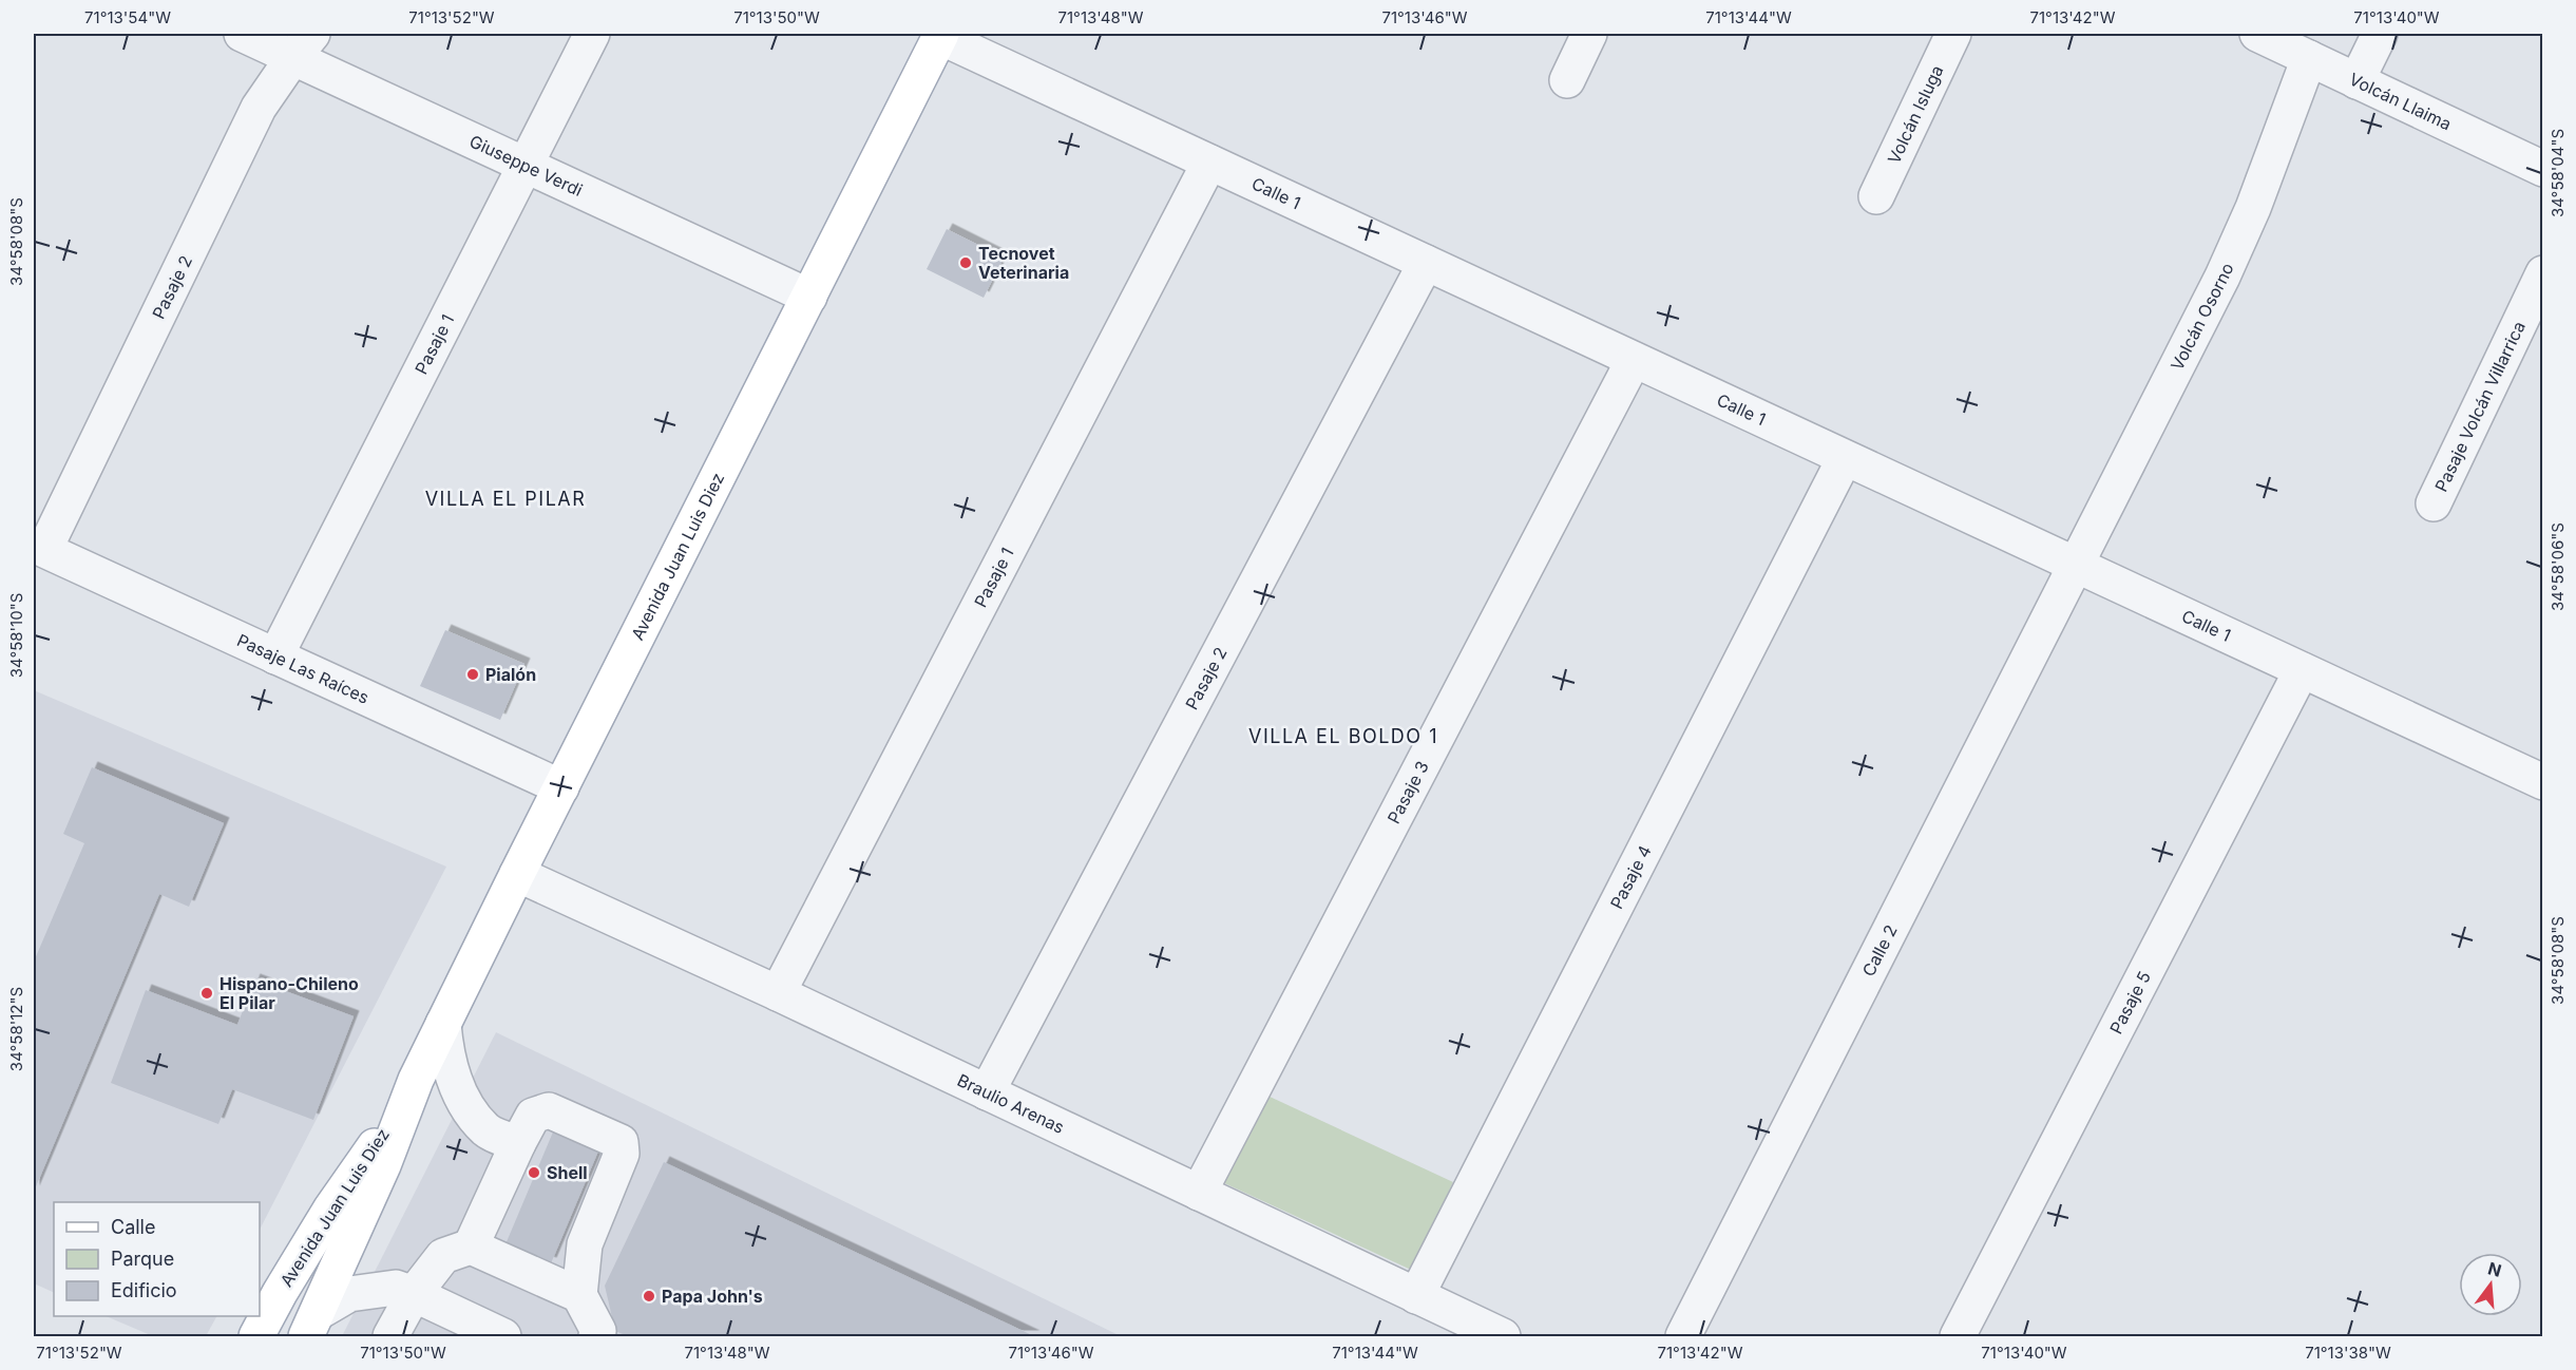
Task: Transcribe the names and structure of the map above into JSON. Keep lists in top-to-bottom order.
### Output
{
  "streets": {
    "main road": ["Avenida Juan Luis Diez"],
    "street": [
      "Volcán Llaima",
      "Volcán Isluga",
      "Giuseppe Verdi",
      "Calle 1",
      "Pasaje 2",
      "Volcán Osorno",
      "Pasaje 1",
      "Pasaje Volcán Villarrica",
      "Pasaje Las Raíces",
      "Pasaje 3",
      "Pasaje 4",
      "Calle 2",
      "Pasaje 5",
      "Braulio Arenas"
    ]
  },
  "crossings": [
    ["Volcán Llaima", "Volcán Osorno"],
    ["Giuseppe Verdi", "Pasaje 2"],
    ["Giuseppe Verdi", "Pasaje 1"],
    ["Giuseppe Verdi", "Avenida Juan Luis Diez"],
    ["Calle 1", "Pasaje 2"],
    ["Calle 1", "Volcán Osorno"],
    ["Calle 1", "Pasaje 1"],
    ["Calle 1", "Avenida Juan Luis Diez"],
    ["Calle 1", "Pasaje 3"],
    ["Calle 1", "Pasaje 4"],
    ["Calle 1", "Calle 2"],
    ["Calle 1", "Pasaje 5"],
    ["Pasaje 2", "Pasaje Las Raíces"],
    ["Pasaje 2", "Braulio Arenas"],
    ["Volcán Osorno", "Calle 2"],
    ["Pasaje 1", "Pasaje Las Raíces"],
    ["Pasaje 1", "Braulio Arenas"],
    ["Avenida Juan Luis Diez", "Pasaje Las Raíces"],
    ["Avenida Juan Luis Diez", "Braulio Arenas"],
    ["Pasaje 3", "Braulio Arenas"],
    ["Pasaje 4", "Braulio Arenas"]
  ],
  "districts": ["VILLA EL PILAR", "VILLA EL BOLDO 1"],
  "places": [
    "Tecnovet Veterinaria",
    "Pialón",
    "Hispano-Chileno El Pilar",
    "Shell",
    "Papa John's"
  ],
  "legend": ["Calle", "Parque", "Edificio"],
  "north": "top",
  "coordinates": [
    "71°13'54\"W",
    "71°13'52\"W",
    "71°13'50\"W",
    "71°13'48\"W",
    "71°13'46\"W",
    "71°13'44\"W",
    "71°13'42\"W",
    "71°13'40\"W",
    "34°58'04\"S",
    "34°58'08\"S",
    "34°58'06\"S",
    "34°58'10\"S",
    "34°58'12\"S",
    "71°13'38\"W"
  ]
}
